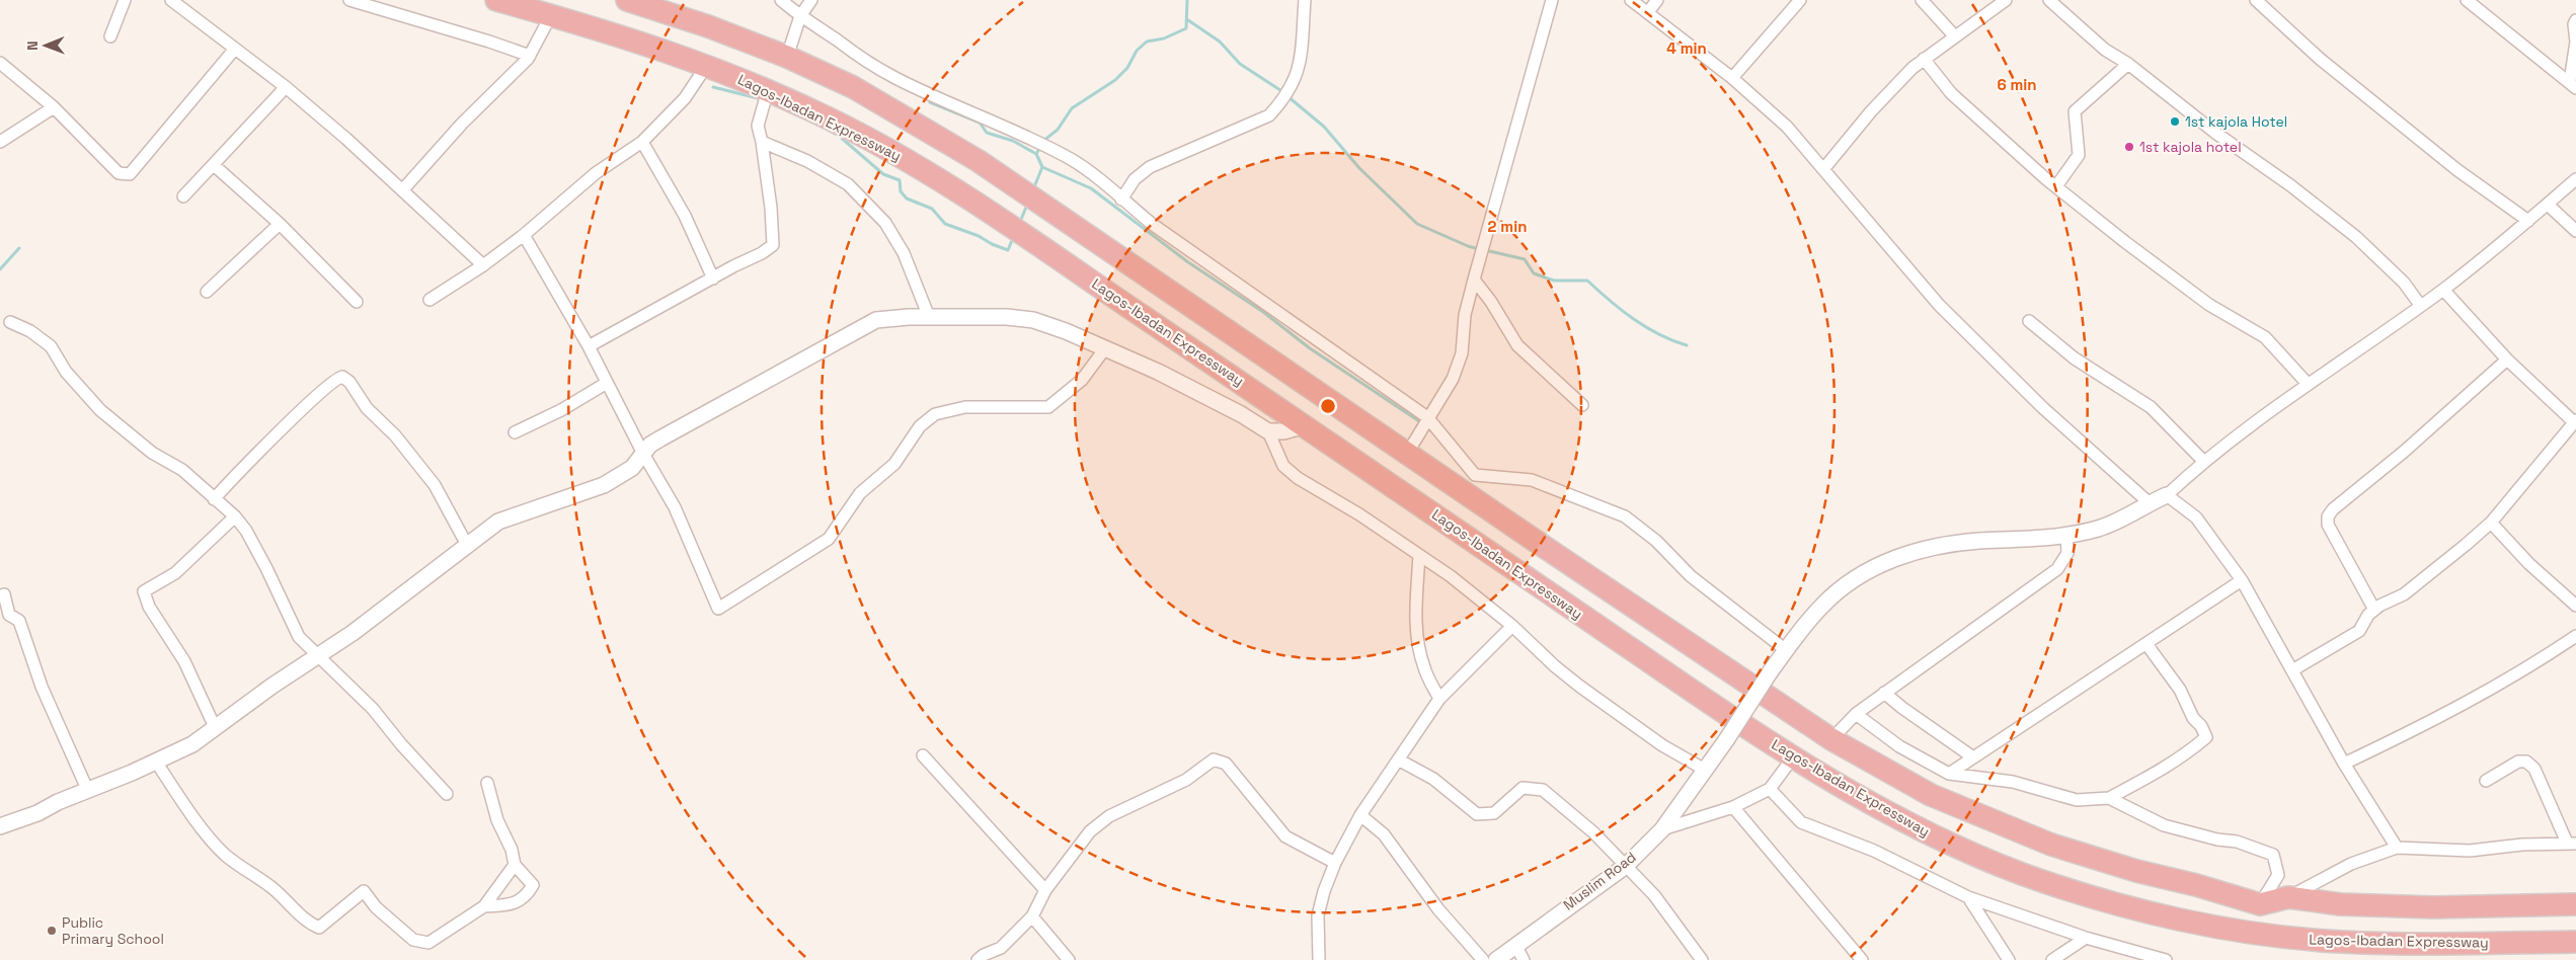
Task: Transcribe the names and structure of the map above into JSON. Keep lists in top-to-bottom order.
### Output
{
  "streets": {
    "highway": ["Lagos-Ibadan Expressway"],
    "street": ["Muslim Road"]
  },
  "places": ["1st kajola Hotel", "1st kajola hotel", "Public Primary School"],
  "north": "left",
  "rings": ["4 min", "6 min", "2 min"]
}
